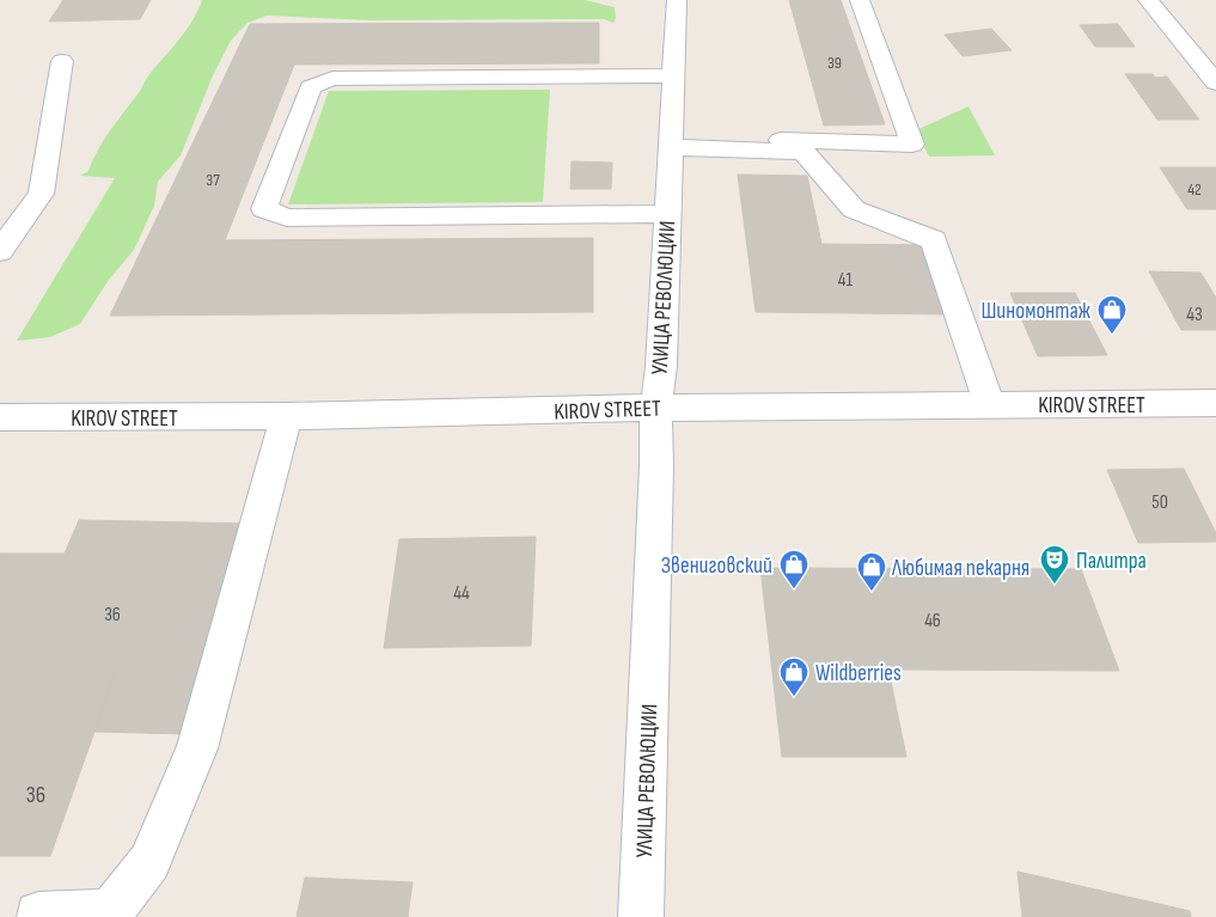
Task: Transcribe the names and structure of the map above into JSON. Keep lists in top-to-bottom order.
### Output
{
  "streets": {
    "street": ["УЛИЦА РЕВОЛЮЦИИ", "KIROV STREET"]
  },
  "crossings": [
    ["УЛИЦА РЕВОЛЮЦИИ", "KIROV STREET"]
  ],
  "places": {
    "shop": [
      "Шиномонтаж",
      "Звениговский",
      "Любимая пекарня",
      "Wildberries"
    ],
    "theatre": ["Палитра"]
  },
  "house_numbers": [
    "39",
    "37",
    "42",
    "41",
    "43",
    "50",
    "44",
    "36",
    "46",
    "36"
  ]
}
